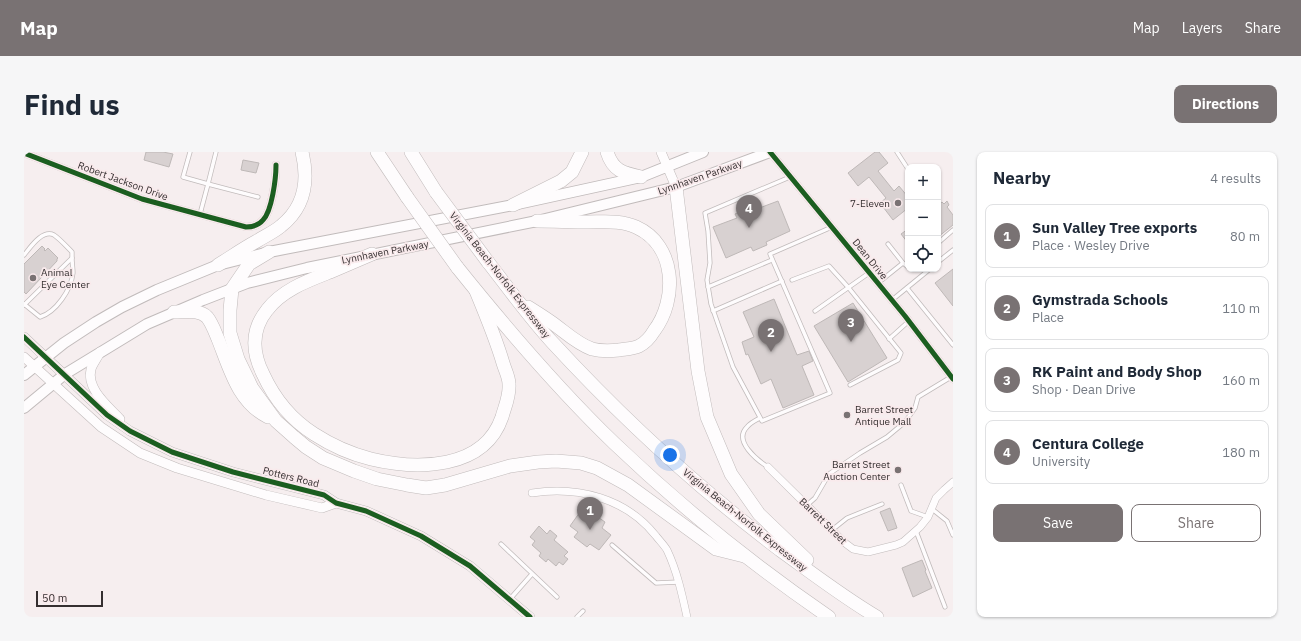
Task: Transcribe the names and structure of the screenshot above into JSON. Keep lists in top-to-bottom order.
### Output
{
  "streets": {
    "highway": ["Virginia Beach-Norfolk Expressway"],
    "main road": ["Lynnhaven Parkway"],
    "street": [
      "Robert Jackson Drive",
      "Dean Drive",
      "Potters Road",
      "Barrett Street"
    ]
  },
  "crossings": [
    ["Lynnhaven Parkway", "Dean Drive"],
    ["Lynnhaven Parkway", "Potters Road"]
  ],
  "places": [
    "7-Eleven",
    "Animal Eye Center",
    "Barret Street Antique Mall",
    "Barret Street Auction Center"
  ],
  "scale_bar": "50 m",
  "page": {
    "header": "Map",
    "nav": ["Map", "Layers", "Share"],
    "buttons": [
      "Directions",
      ["Save", "Share"]
    ],
    "title": "Find us",
    "heading": ["Nearby", "4 results"],
    "map_buttons": ["+", "−"],
    "pins": [
      "4",
      "3",
      "2",
      "1"
    ],
    "list": [
      {
        "mark": "1",
        "name": "Sun Valley Tree exports",
        "note": "Place · Wesley Drive",
        "value": "80 m"
      },
      {
        "mark": "2",
        "name": "Gymstrada Schools",
        "note": "Place",
        "value": "110 m"
      },
      {
        "mark": "3",
        "name": "RK Paint and Body Shop",
        "note": "Shop · Dean Drive",
        "value": "160 m"
      },
      {
        "mark": "4",
        "name": "Centura College",
        "note": "University",
        "value": "180 m"
      }
    ],
    "scale": "50 m"
  }
}
